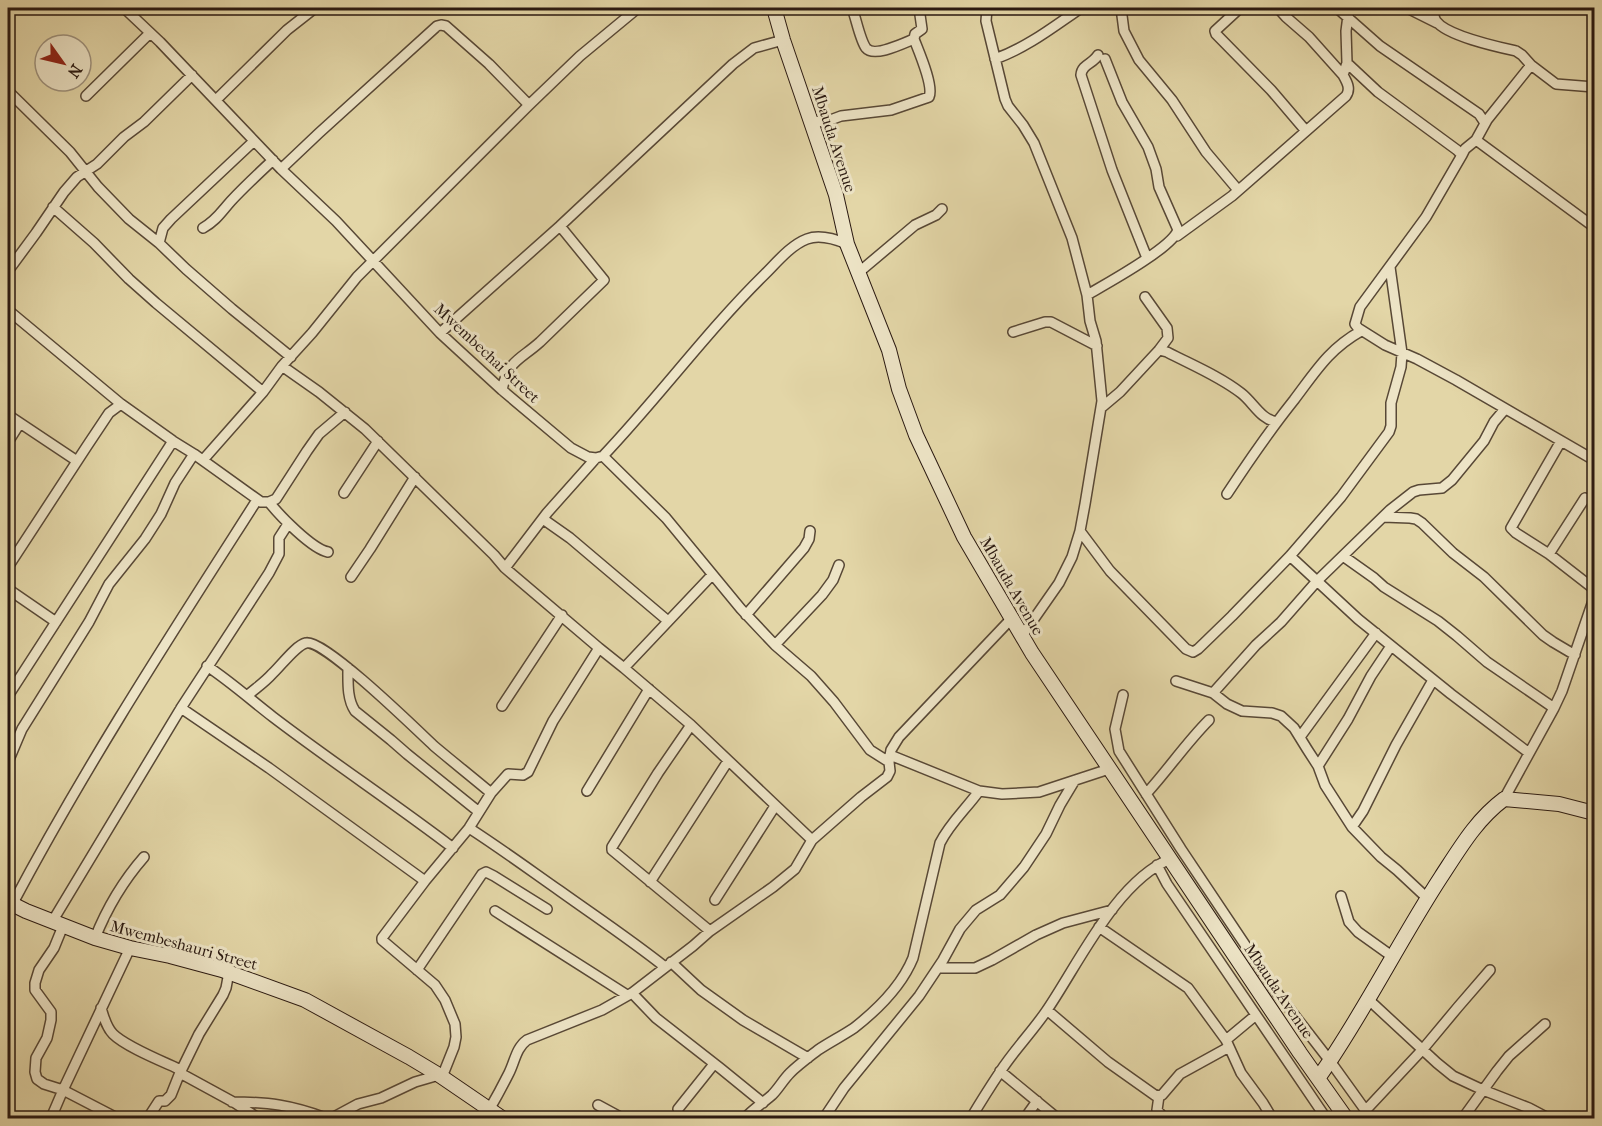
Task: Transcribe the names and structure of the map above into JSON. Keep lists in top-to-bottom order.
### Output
{
  "streets": {
    "street": ["Mbauda Avenue", "Mwembechai Street", "Mwembeshauri Street"]
  },
  "north": "bottom right"
}
